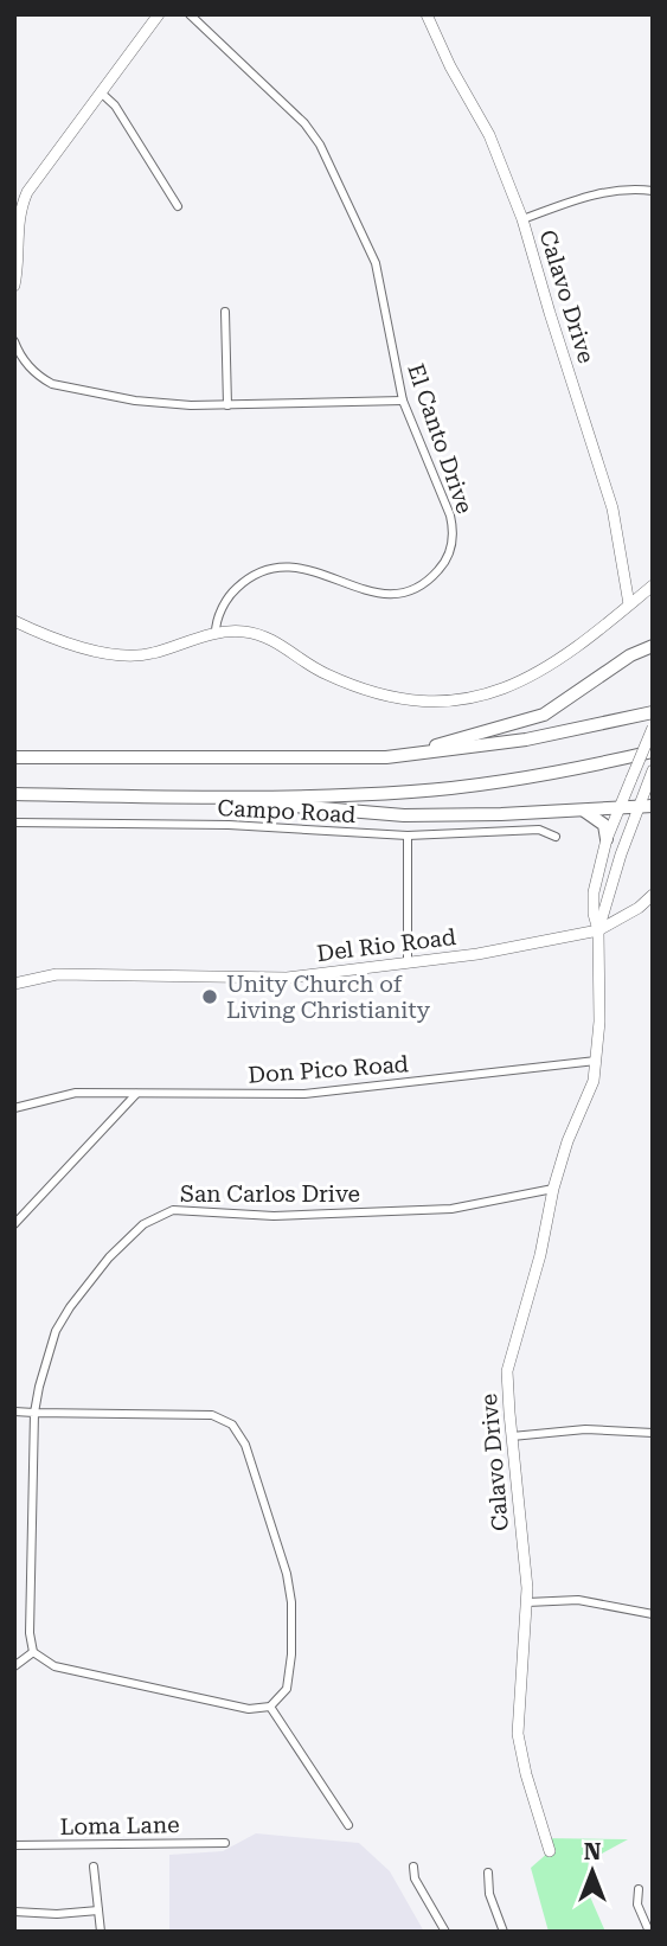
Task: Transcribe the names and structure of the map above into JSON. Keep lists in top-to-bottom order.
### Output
{
  "streets": {
    "street": [
      "Calavo Drive",
      "El Canto Drive",
      "Campo Road",
      "Del Rio Road",
      "Don Pico Road",
      "San Carlos Drive",
      "Loma Lane"
    ]
  },
  "crossings": [
    ["Calavo Drive", "Del Rio Road"],
    ["Calavo Drive", "Don Pico Road"],
    ["Calavo Drive", "San Carlos Drive"]
  ],
  "places": ["Unity Church of Living Christianity"],
  "north": "top"
}
